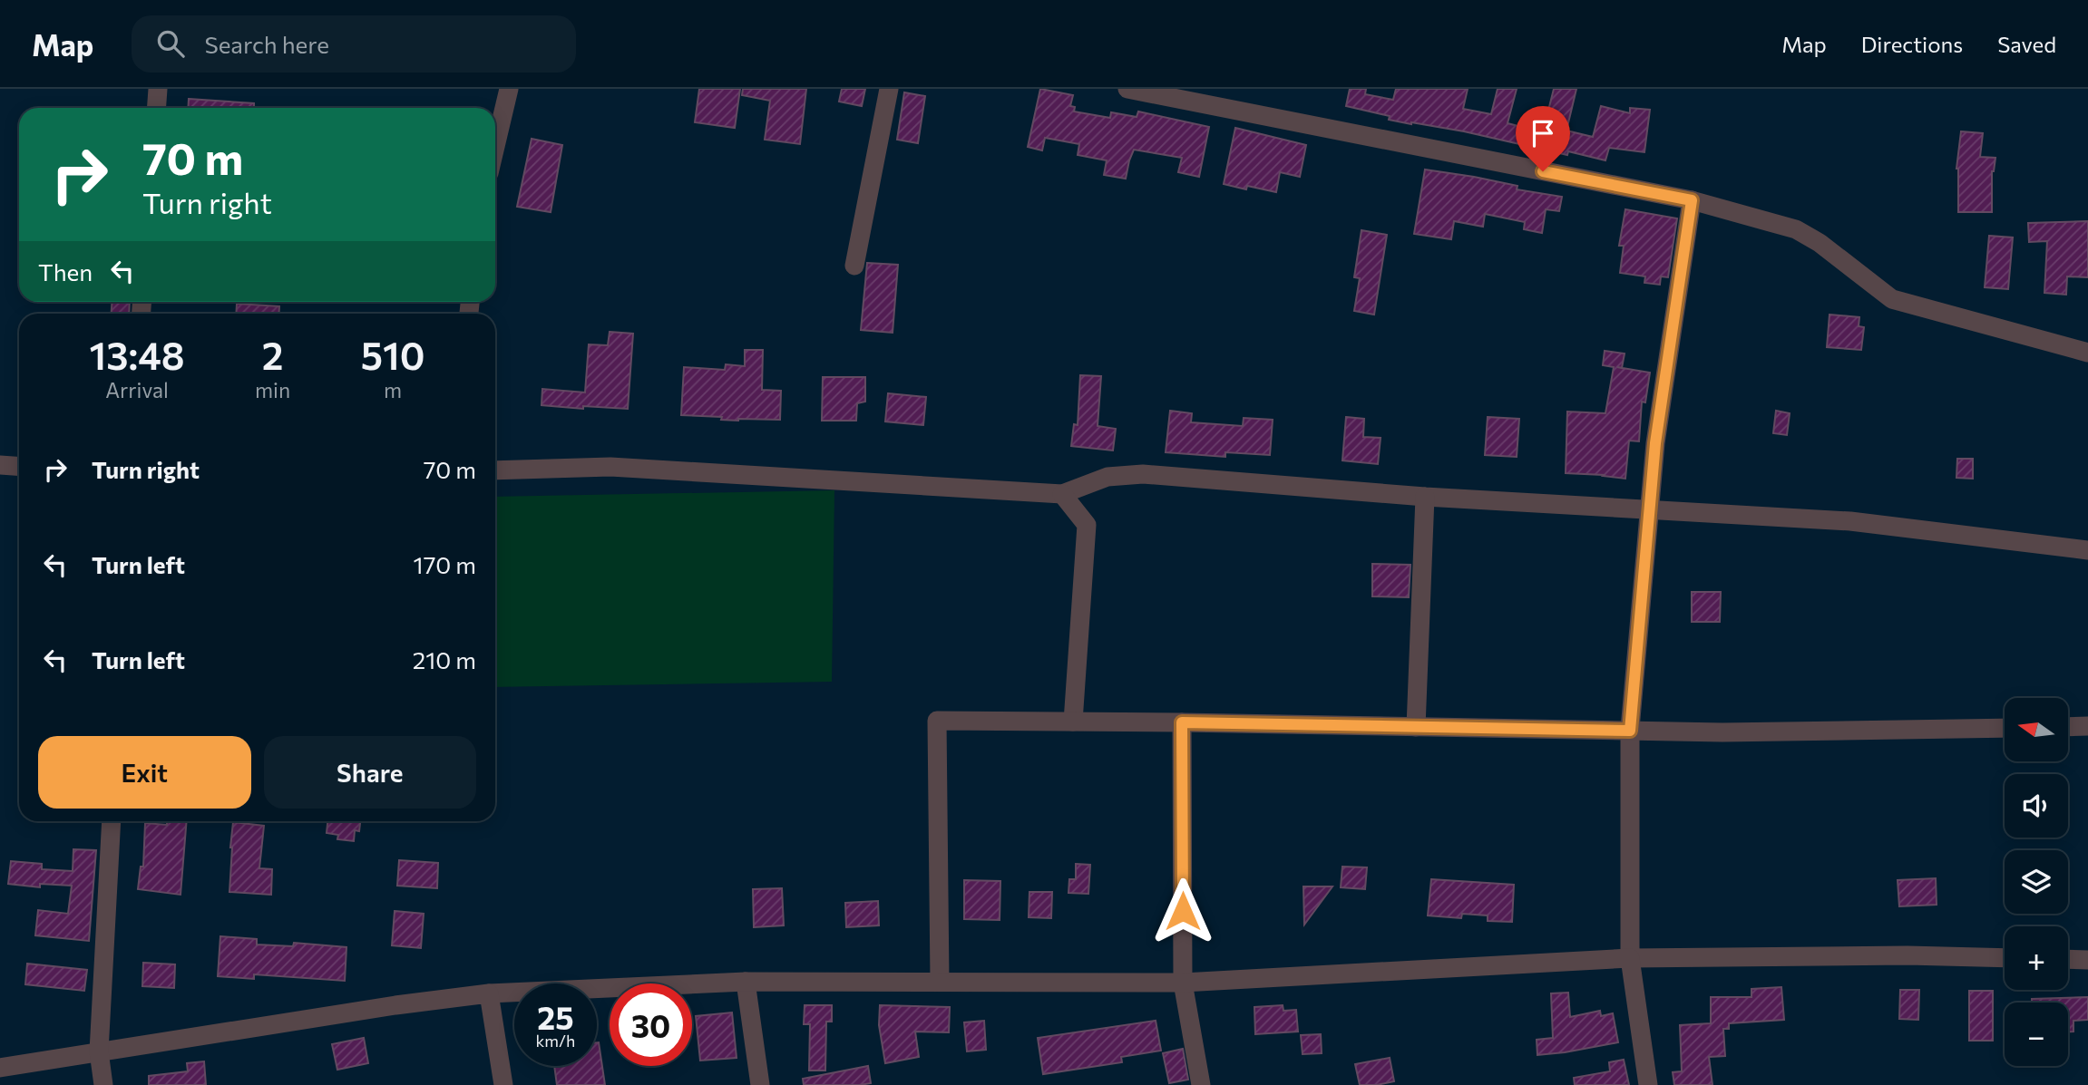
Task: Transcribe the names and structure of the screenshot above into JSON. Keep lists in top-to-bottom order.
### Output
{
  "north": "left",
  "page": {
    "header": "Map",
    "search": "Search here",
    "nav": ["Map", "Directions", "Saved"],
    "turn": ["70 m", "Turn right"],
    "then": "Then",
    "eta": [
      "13:48",
      "Arrival",
      "2",
      "min",
      "510",
      "m"
    ],
    "list": [
      {
        "name": "Turn right",
        "value": "70 m"
      },
      {
        "name": "Turn left",
        "value": "170 m"
      },
      {
        "name": "Turn left",
        "value": "210 m"
      }
    ],
    "map_buttons": ["+", "−"],
    "buttons": ["Exit", "Share"],
    "speed": "25 km/h",
    "limit": "30"
  }
}
